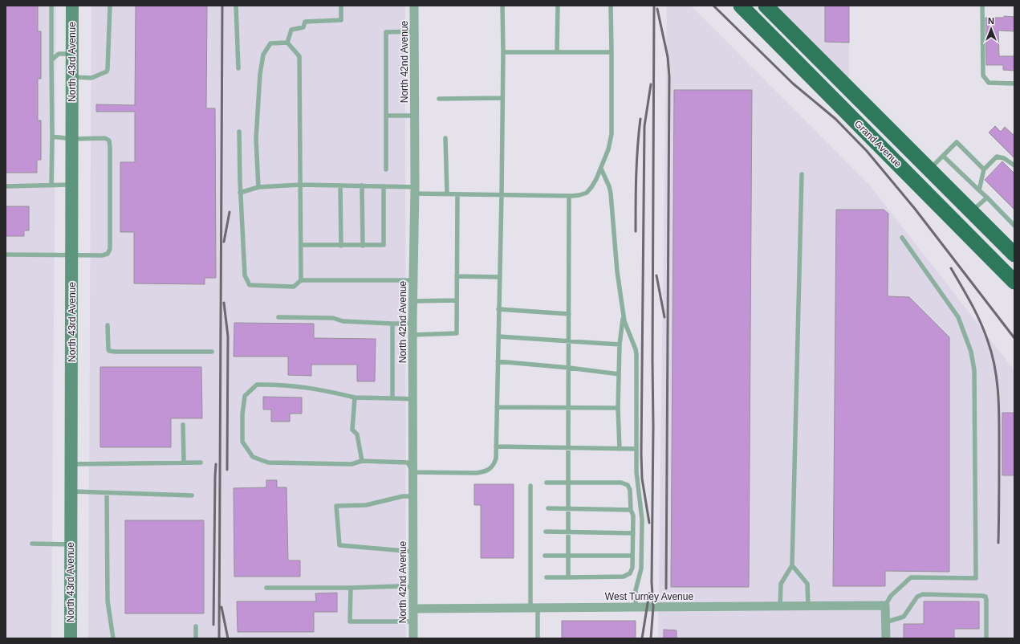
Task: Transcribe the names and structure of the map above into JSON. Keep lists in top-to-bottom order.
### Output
{
  "streets": {
    "highway": ["Grand Avenue"],
    "main road": ["North 43rd Avenue"],
    "street": ["North 42nd Avenue", "West Turney Avenue"]
  },
  "crossings": [
    ["North 42nd Avenue", "West Turney Avenue"]
  ],
  "north": "top"
}
